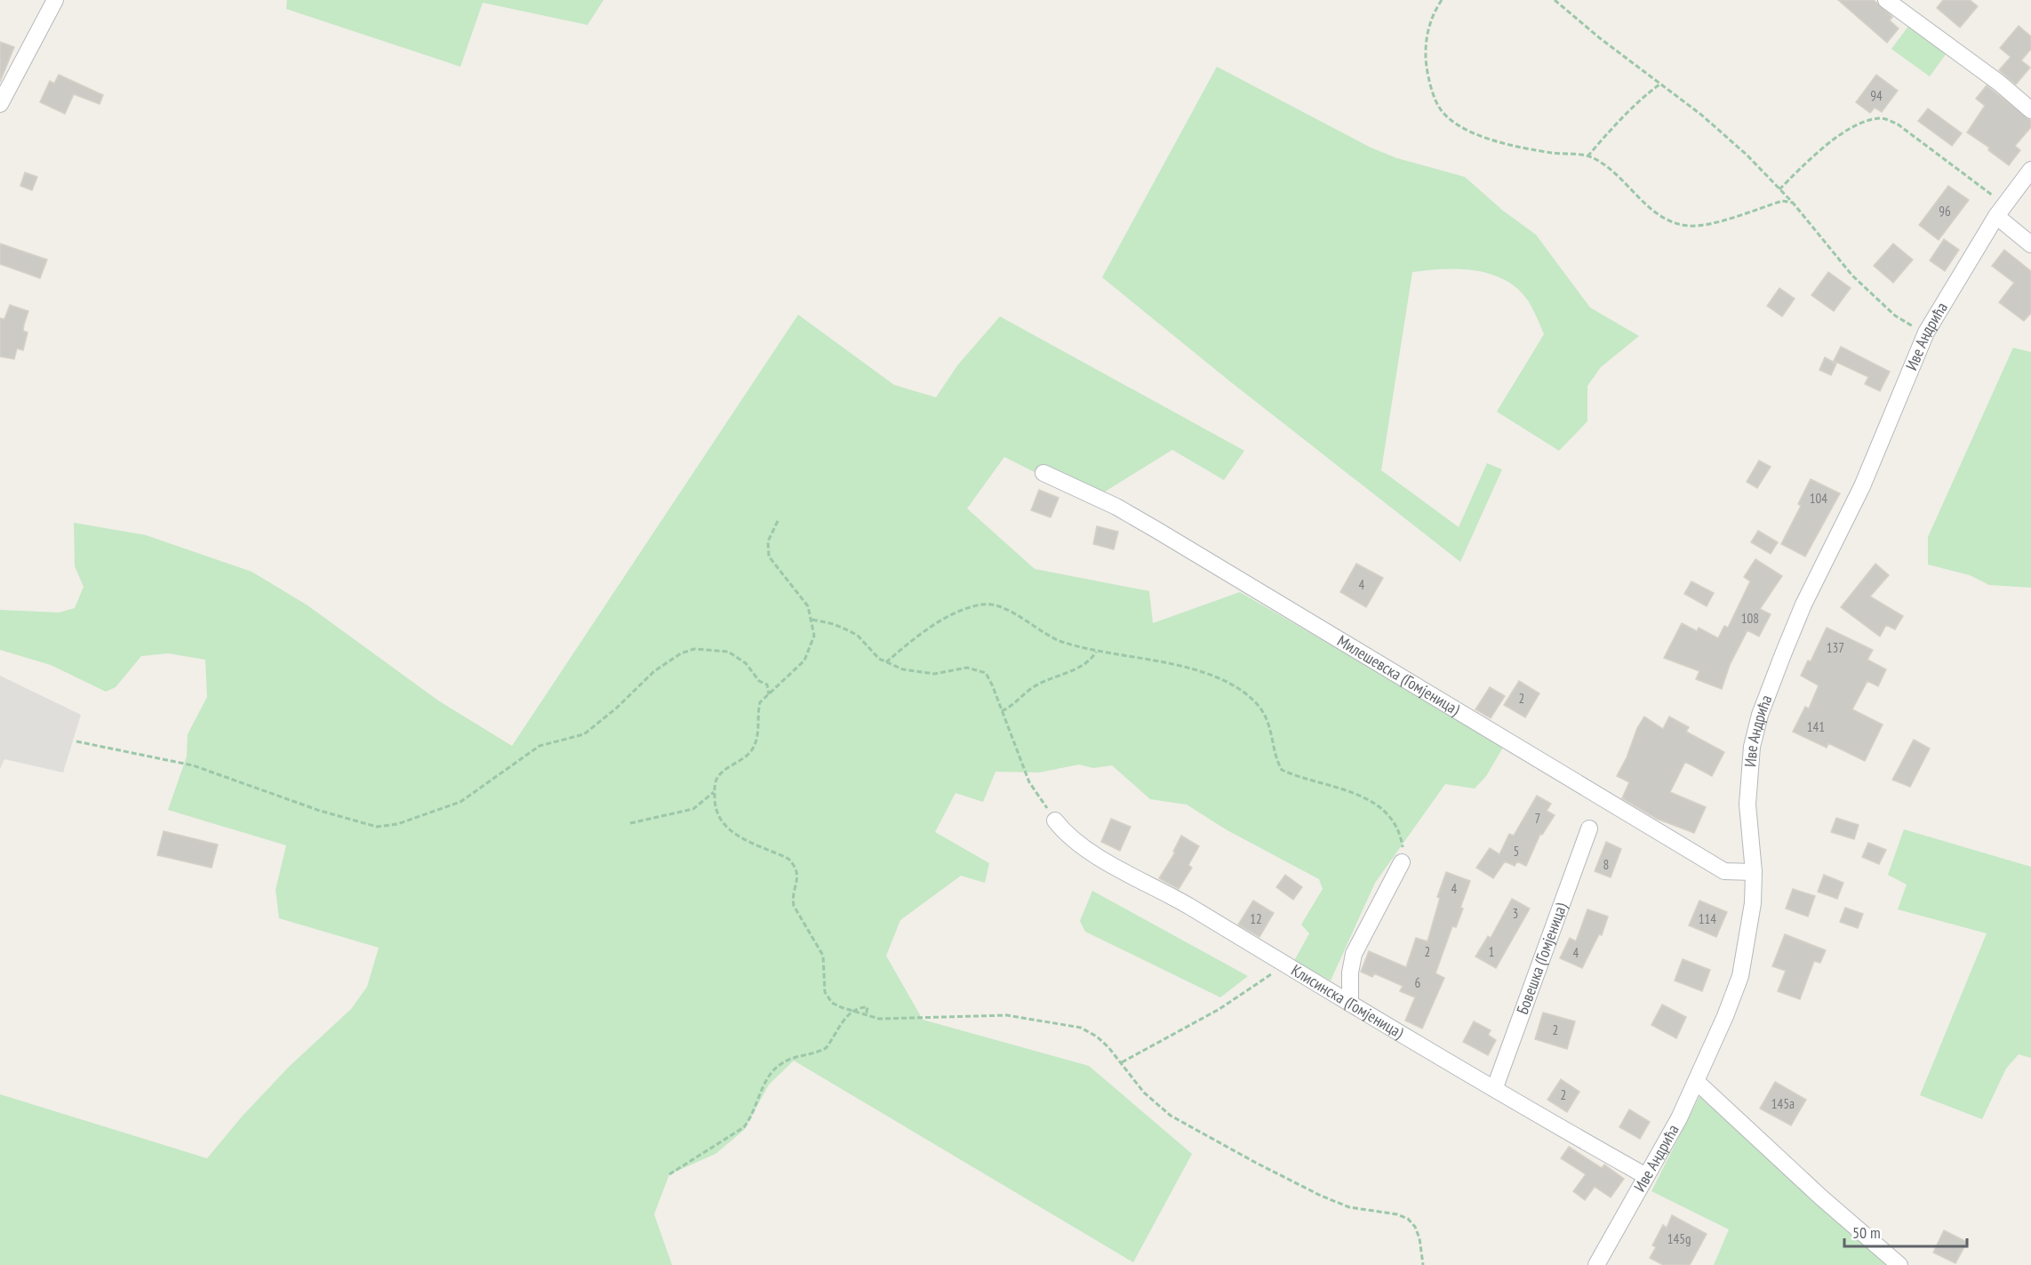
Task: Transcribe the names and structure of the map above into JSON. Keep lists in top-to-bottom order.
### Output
{
  "streets": {
    "street": [
      "Иве Андрића",
      "Милешевска (Гомјеница)",
      "Бовешка (Гомјеница)",
      "Клисинска (Гомјеница)"
    ]
  },
  "crossings": [
    ["Иве Андрића", "Милешевска (Гомјеница)"],
    ["Иве Андрића", "Клисинска (Гомјеница)"],
    ["Бовешка (Гомјеница)", "Клисинска (Гомјеница)"]
  ],
  "house_numbers": [
    "94",
    "96",
    "104",
    "4",
    "108",
    "137",
    "2",
    "141",
    "7",
    "5",
    "8",
    "4",
    "3",
    "12",
    "114",
    "2",
    "1",
    "4",
    "6",
    "2",
    "2",
    "145a",
    "145g"
  ],
  "scale_bar": "50 m"
}
